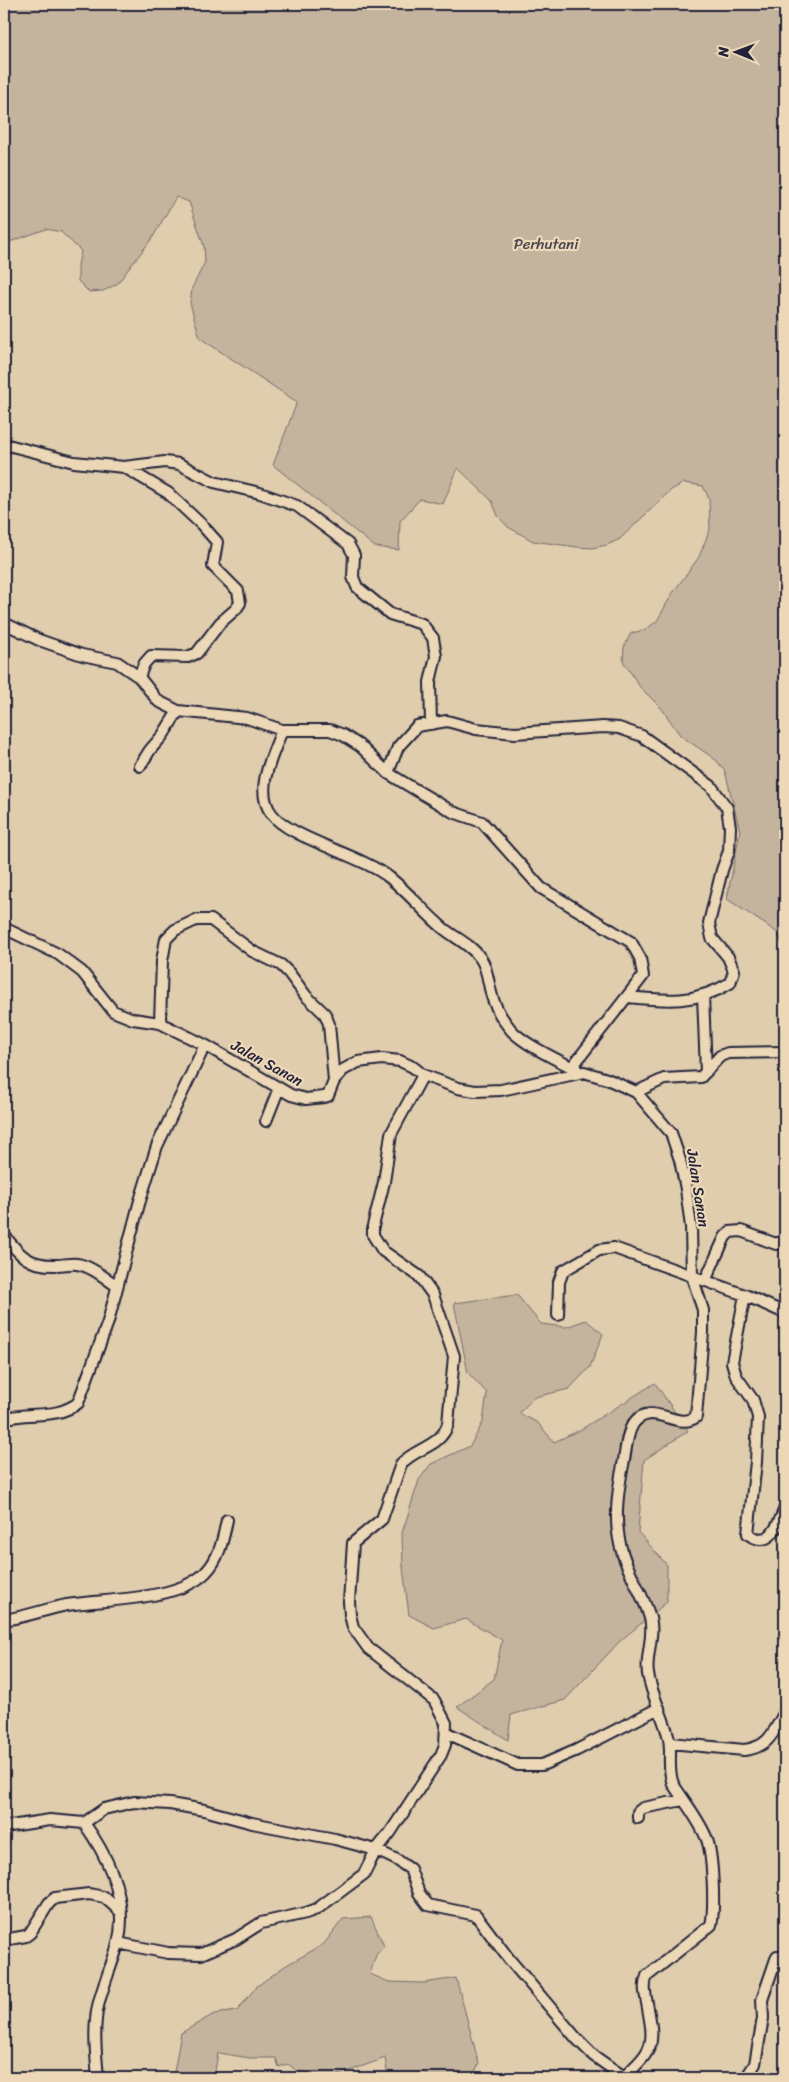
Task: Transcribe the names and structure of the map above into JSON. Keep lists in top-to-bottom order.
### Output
{
  "streets": {
    "street": ["Jalan Sanan"]
  },
  "parks": ["Perhutani"],
  "north": "left"
}
